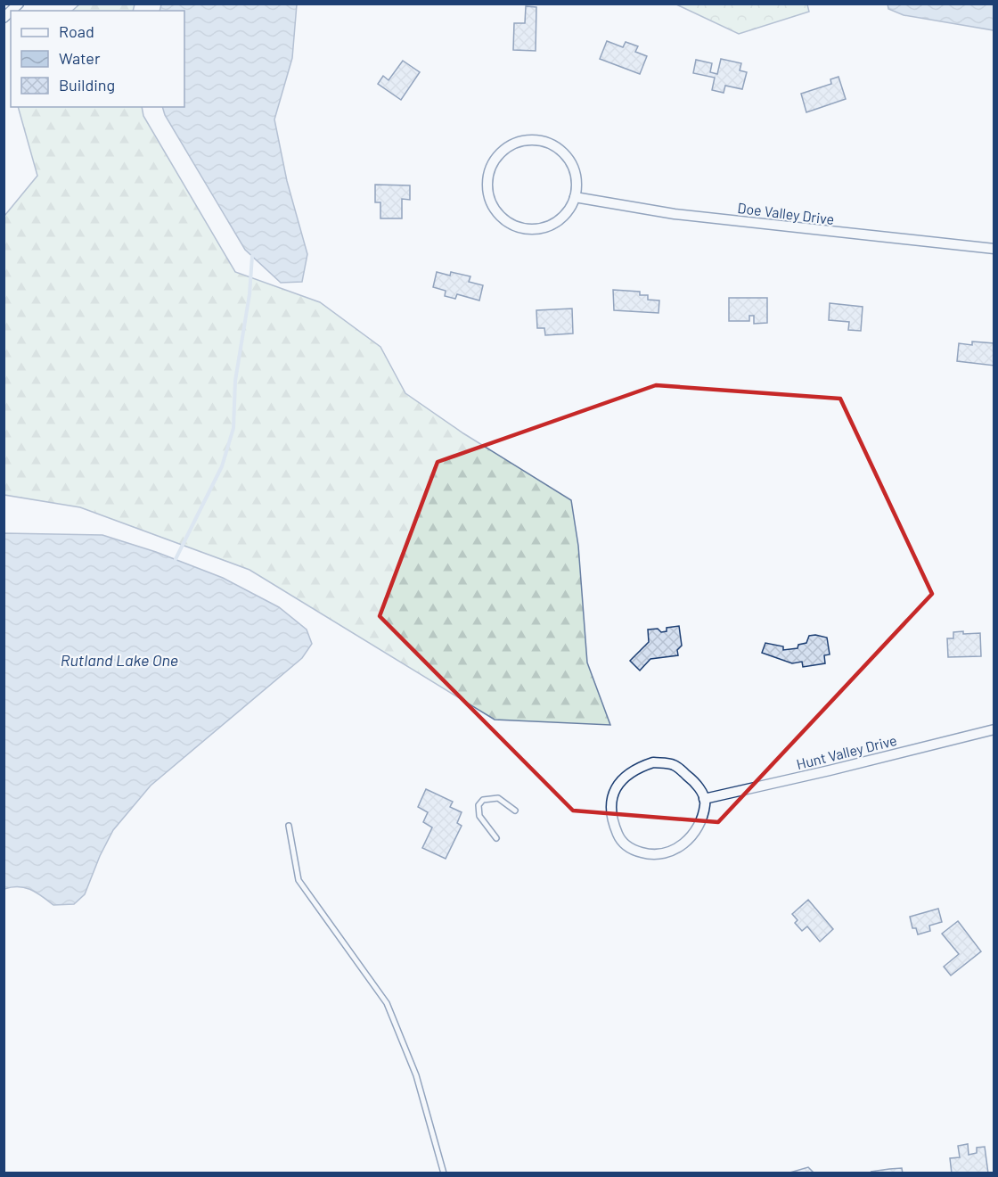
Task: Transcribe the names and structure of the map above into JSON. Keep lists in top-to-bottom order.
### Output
{
  "streets": {
    "street": ["Doe Valley Drive", "Hunt Valley Drive"]
  },
  "water": ["Rutland Lake One"],
  "legend": ["Road", "Water", "Building"]
}
